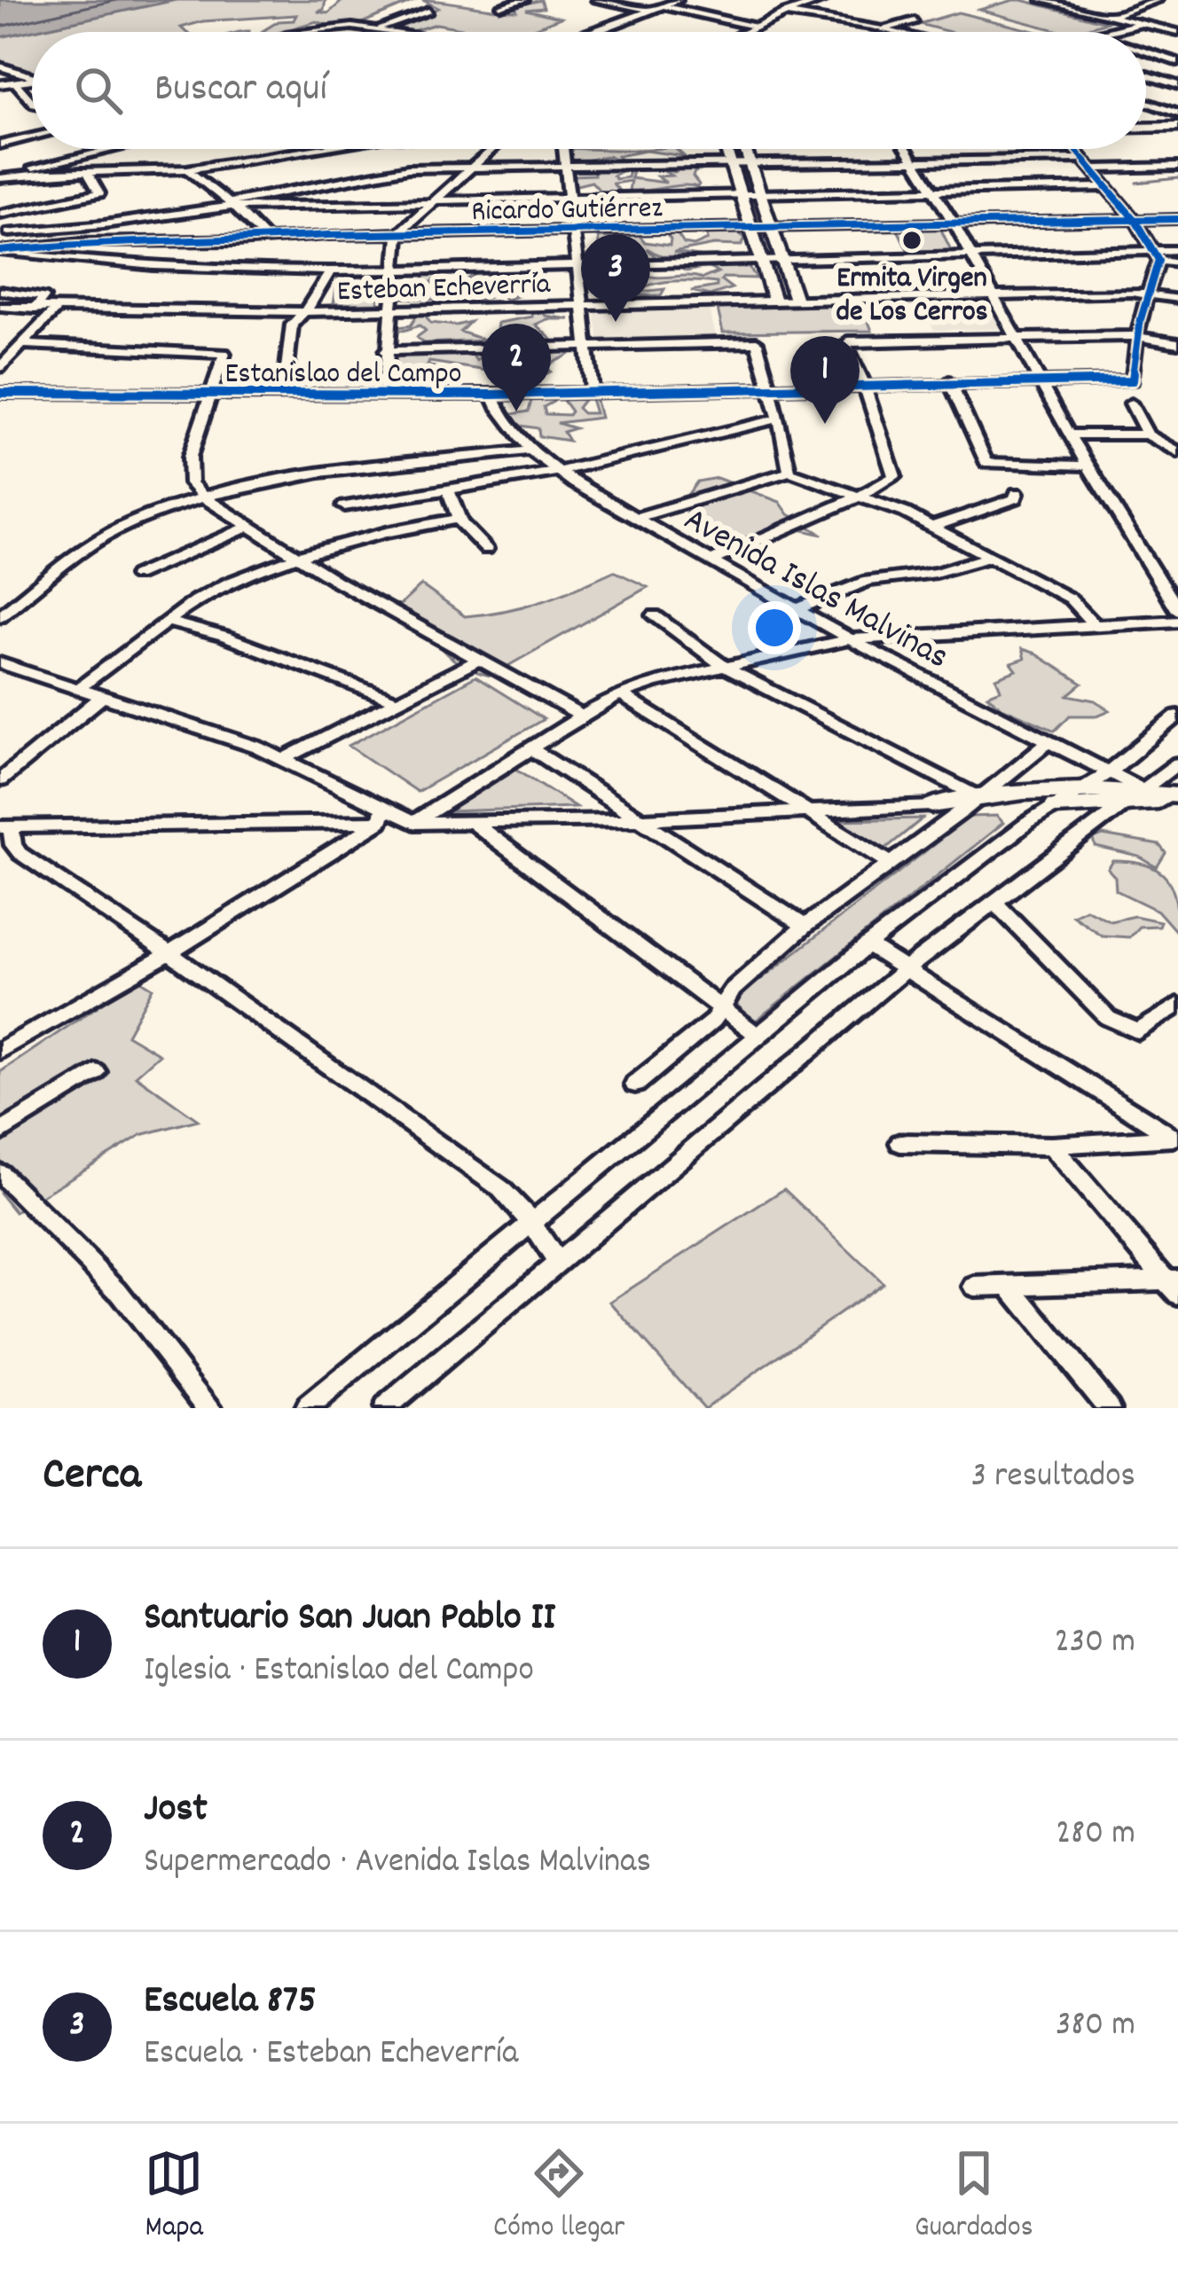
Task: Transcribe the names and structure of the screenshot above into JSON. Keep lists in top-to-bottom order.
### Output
{
  "streets": {
    "street": [
      "Ricardo Gutiérrez",
      "Esteban Echeverría",
      "Estanislao del Campo",
      "Avenida Islas Malvinas"
    ]
  },
  "crossings": [
    ["Estanislao del Campo", "Avenida Islas Malvinas"]
  ],
  "places": ["Ermita Virgen de Los Cerros"],
  "page": {
    "search": "Buscar aquí",
    "pins": ["3", "2", "1"],
    "heading": ["Cerca", "3 resultados"],
    "list": [
      {
        "mark": "1",
        "name": "Santuario San Juan Pablo II",
        "note": "Iglesia · Estanislao del Campo",
        "value": "230 m"
      },
      {
        "mark": "2",
        "name": "Jost",
        "note": "Supermercado · Avenida Islas Malvinas",
        "value": "280 m"
      },
      {
        "mark": "3",
        "name": "Escuela 875",
        "note": "Escuela · Esteban Echeverría",
        "value": "380 m"
      }
    ],
    "nav": ["Mapa", "Cómo llegar", "Guardados"]
  }
}
